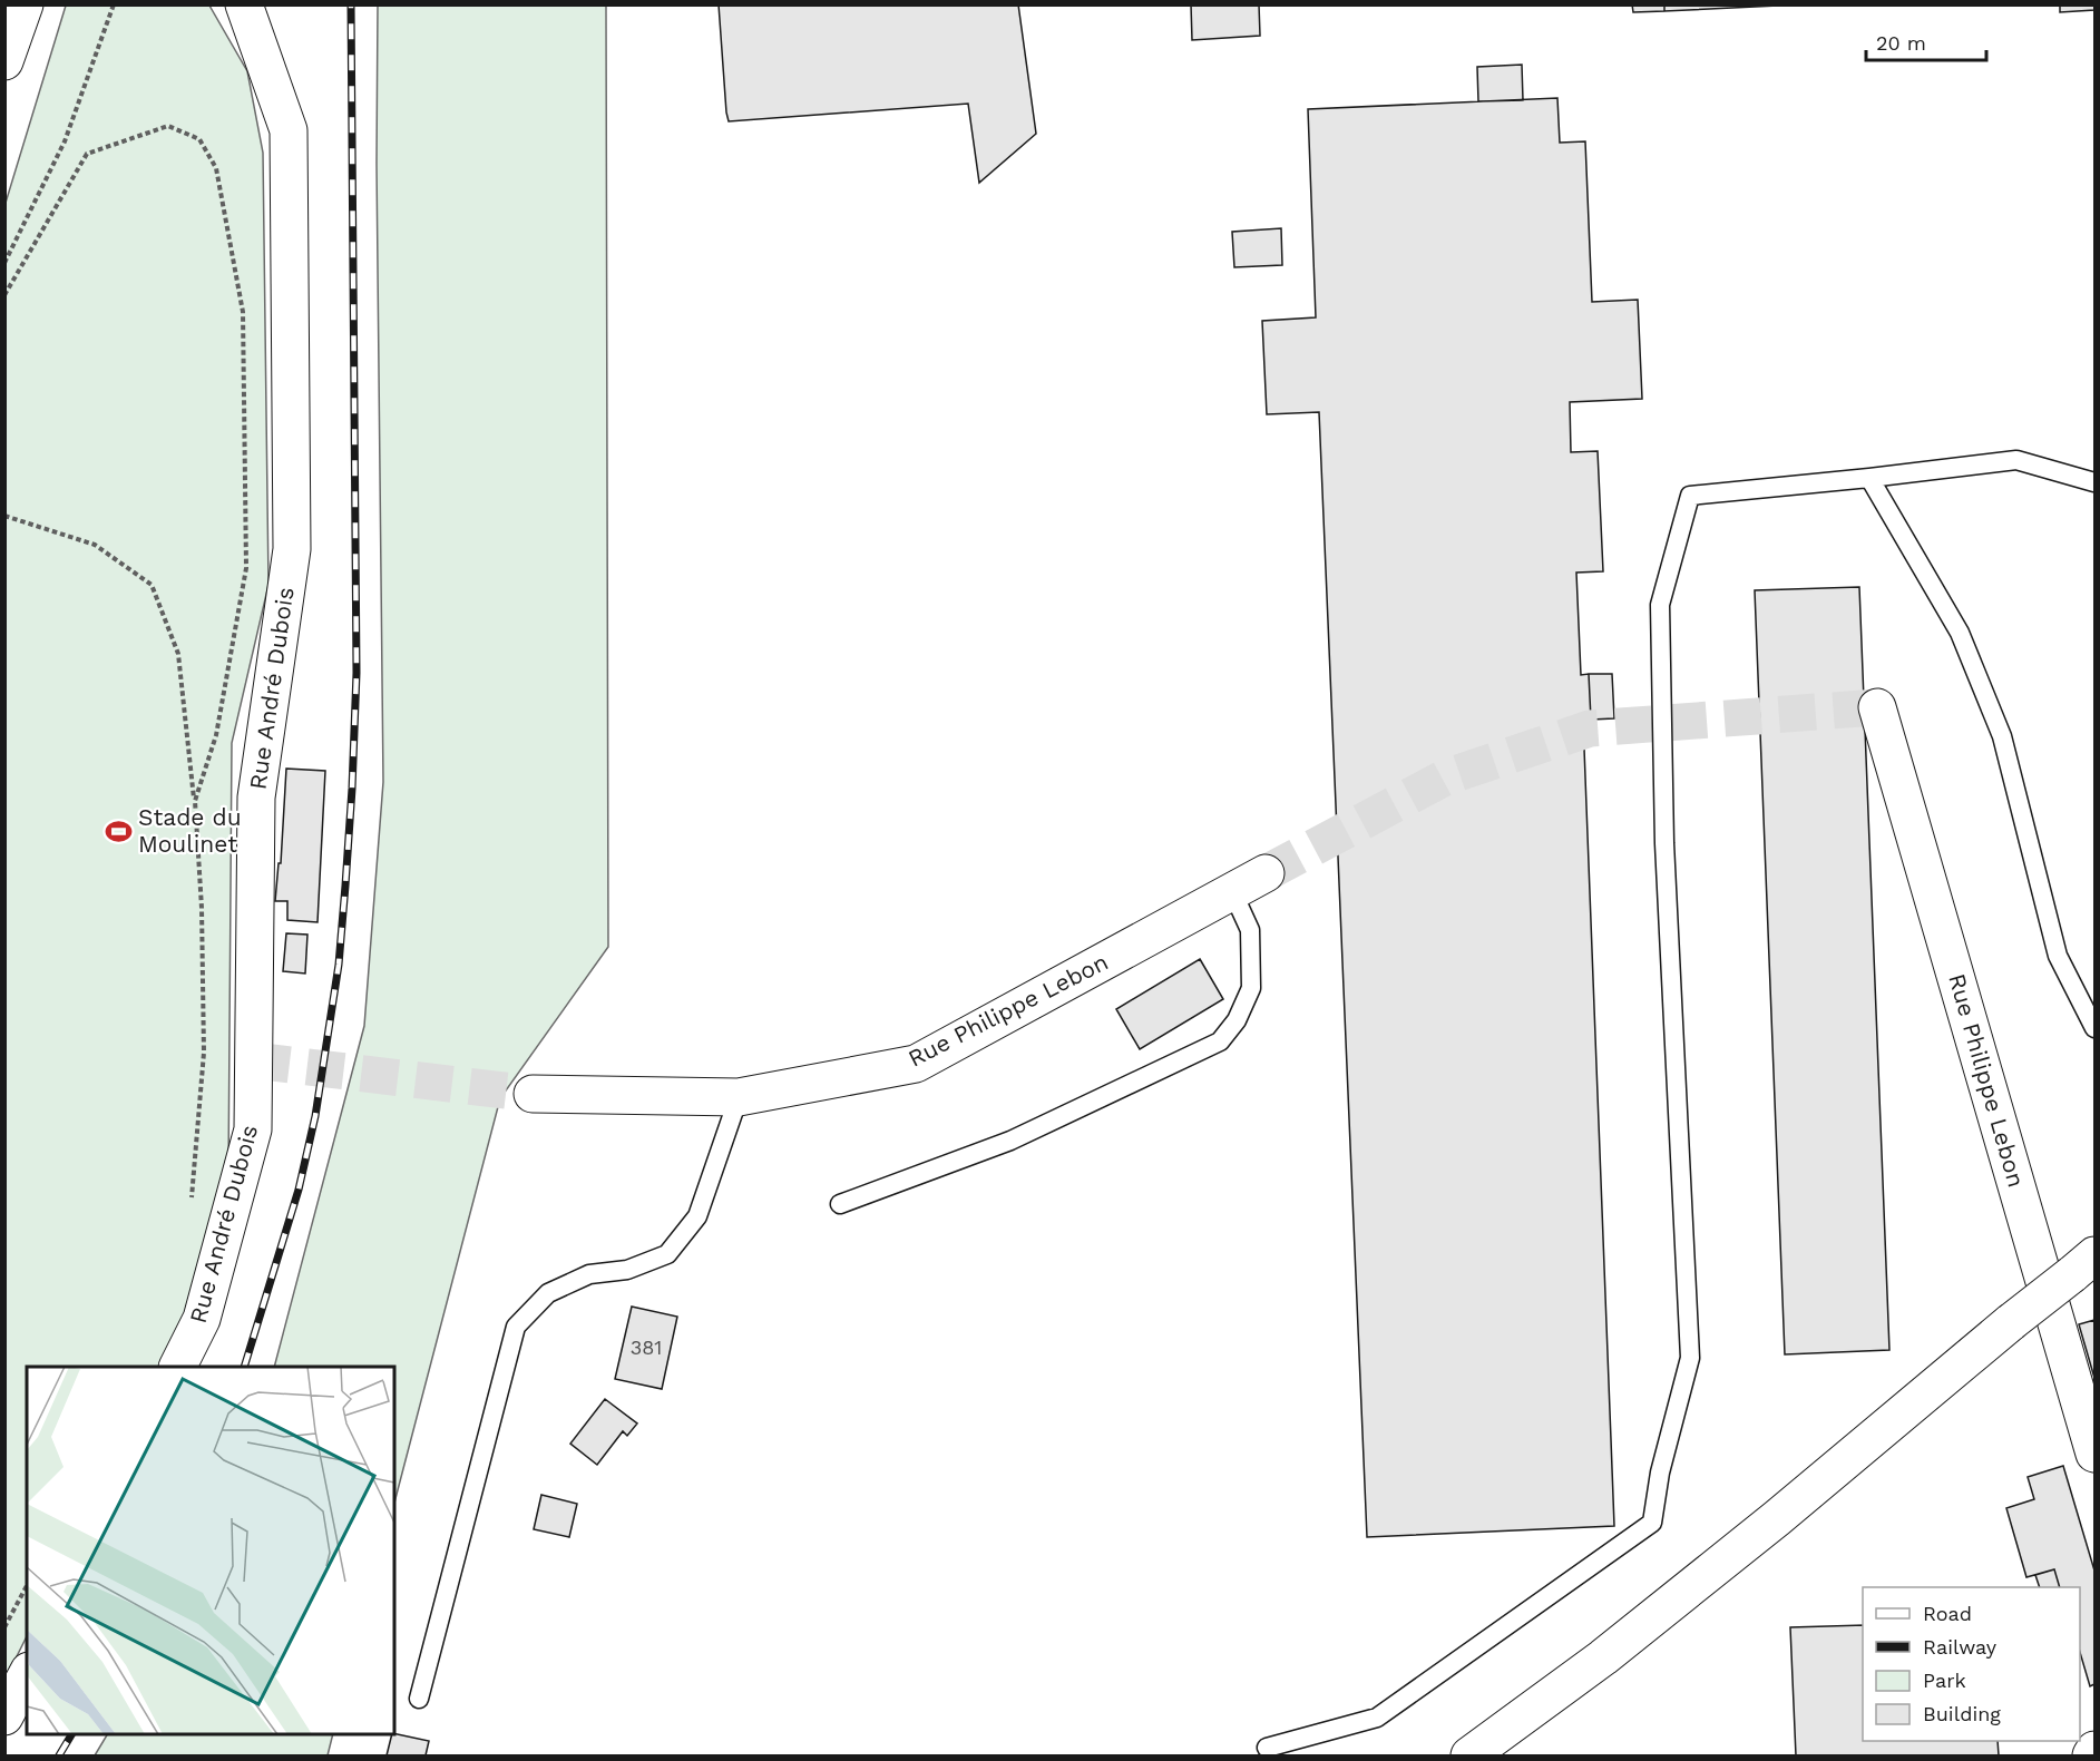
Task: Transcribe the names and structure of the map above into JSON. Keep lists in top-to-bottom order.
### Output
{
  "streets": {
    "street": ["Rue André Dubois", "Rue Philippe Lebon"]
  },
  "places": {
    "sports": ["Stade du Moulinet"]
  },
  "house_numbers": ["381"],
  "legend": [
    "Road",
    "Railway",
    "Park",
    "Building"
  ],
  "scale_bar": "20 m"
}
